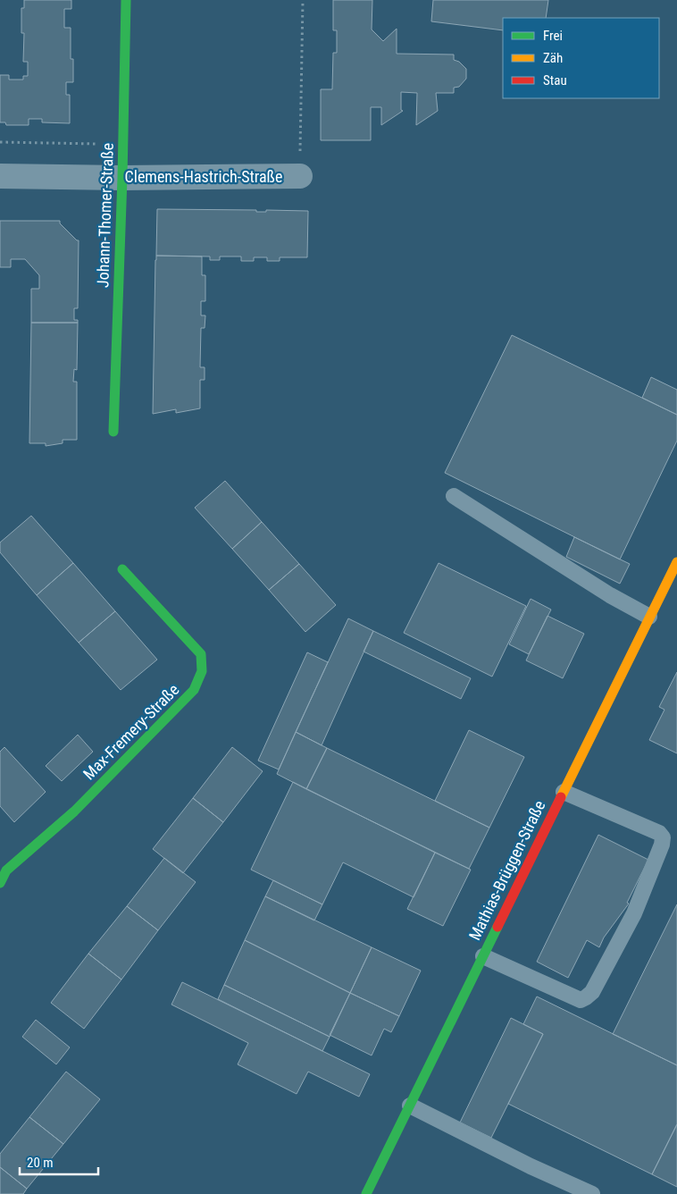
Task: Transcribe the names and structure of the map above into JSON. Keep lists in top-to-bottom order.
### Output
{
  "streets": {
    "street": [
      "Clemens-Hastrich-Straße",
      "Johann-Thomer-Straße",
      "Max-Fremery-Straße",
      "Mathias-Brüggen-Straße"
    ]
  },
  "crossings": [
    ["Clemens-Hastrich-Straße", "Johann-Thomer-Straße"]
  ],
  "legend": ["Frei", "Zäh", "Stau"],
  "scale_bar": "20 m"
}
